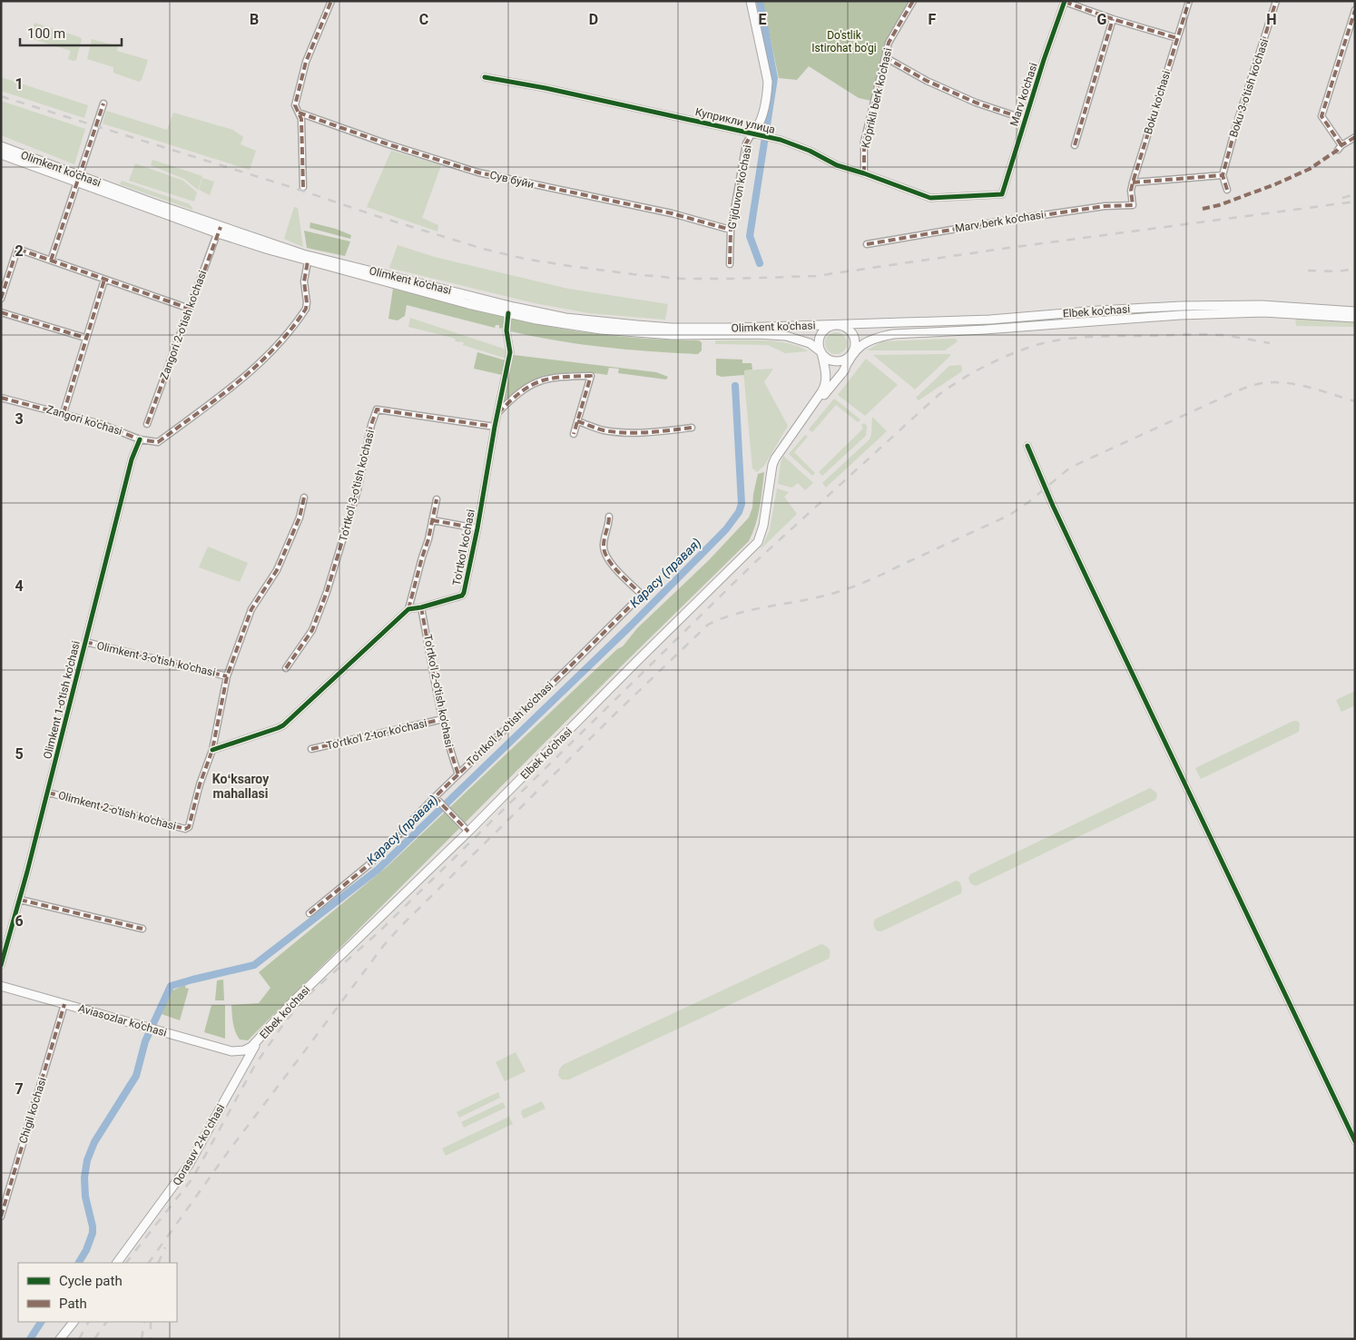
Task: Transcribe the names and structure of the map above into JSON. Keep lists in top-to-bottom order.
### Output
{
  "streets": {
    "main road": [
      "Olimkent ko'chasi",
      "G'ijduvon ko'chasi",
      "Elbek ko'chasi",
      "Aviasozlar ko'chasi",
      "Qorasuv 2-koʻchasi"
    ],
    "street": [
      "Boku 3-o'tish ko'chasi",
      "Marv ko'chasi",
      "Ko'prikli berk ko'chasi",
      "Boku ko'chasi",
      "Куприкли улица",
      "Сув буйи",
      "Marv berk ko'chasi",
      "Zangori 2-o'tish ko'chasi",
      "Zangori ko'chasi",
      "To'rtko'l 3-o'tish ko'chasi",
      "To'rtko'l ko'chasi",
      "Olimkent 3-o'tish ko'chasi",
      "To'rtko'l 2-o'tish ko'chasi",
      "Olimkent 1-o'tish ko'chasi",
      "To'rtko'l 4-o'tish ko'chasi",
      "To'rtko'l 2-tor ko'chasi",
      "Olimkent 2-o'tish ko'chasi",
      "Chigil ko'chasi"
    ]
  },
  "crossings": [
    ["Marv ko'chasi", "Куприкли улица"],
    ["Ko'prikli berk ko'chasi", "Куприкли улица"],
    ["Boku ko'chasi", "Marv berk ko'chasi"],
    ["Куприкли улица", "G'ijduvon ko'chasi"],
    ["Olimkent ko'chasi", "Elbek ko'chasi"],
    ["Olimkent ko'chasi", "Zangori 2-o'tish ko'chasi"],
    ["Olimkent ko'chasi", "To'rtko'l ko'chasi"],
    ["Сув буйи", "G'ijduvon ko'chasi"],
    ["Elbek ko'chasi", "Aviasozlar ko'chasi"],
    ["Elbek ko'chasi", "Qorasuv 2-koʻchasi"],
    ["Zangori ko'chasi", "Olimkent 1-o'tish ko'chasi"],
    ["To'rtko'l 3-o'tish ko'chasi", "To'rtko'l ko'chasi"],
    ["To'rtko'l ko'chasi", "To'rtko'l 2-o'tish ko'chasi"],
    ["Olimkent 3-o'tish ko'chasi", "Olimkent 1-o'tish ko'chasi"],
    ["To'rtko'l 2-o'tish ko'chasi", "To'rtko'l 4-o'tish ko'chasi"],
    ["To'rtko'l 2-o'tish ko'chasi", "To'rtko'l 2-tor ko'chasi"],
    ["Olimkent 1-o'tish ko'chasi", "Olimkent 2-o'tish ko'chasi"],
    ["Aviasozlar ko'chasi", "Chigil ko'chasi"]
  ],
  "districts": ["Koʻksaroy mahallasi"],
  "water": ["Карасу (правая)"],
  "parks": ["Do'stlik Istirohat bo'gi"],
  "legend": ["Cycle path", "Path"],
  "scale_bar": "100 m",
  "grid": {
    "columns": [
      "B",
      "C",
      "D",
      "E",
      "F",
      "G",
      "H"
    ],
    "rows": [
      "1",
      "2",
      "3",
      "4",
      "5",
      "6",
      "7"
    ]
  }
}
